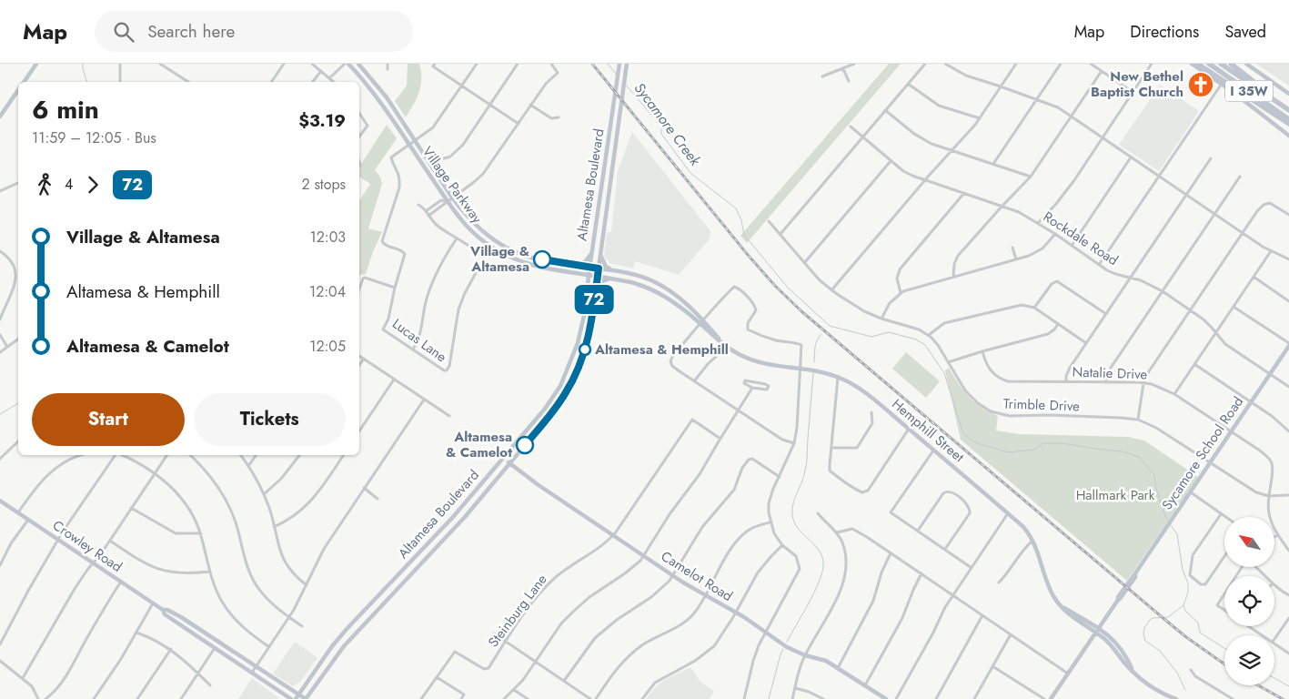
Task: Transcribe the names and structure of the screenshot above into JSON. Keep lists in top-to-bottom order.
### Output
{
  "streets": {
    "highway": ["I 35W"],
    "main road": [
      "Village Parkway",
      "Altamesa Boulevard",
      "Hemphill Street",
      "Sycamore School Road",
      "Crowley Road",
      "Camelot Road"
    ],
    "street": [
      "Rockdale Road",
      "Lucas Lane",
      "Natalie Drive",
      "Trimble Drive",
      "Steinburg Lane"
    ]
  },
  "crossings": [
    ["Village Parkway", "Altamesa Boulevard"],
    ["Village Parkway", "Lucas Lane"],
    ["Village Parkway", "Hemphill Street"],
    ["Altamesa Boulevard", "Hemphill Street"],
    ["Altamesa Boulevard", "Crowley Road"],
    ["Altamesa Boulevard", "Camelot Road"],
    ["Rockdale Road", "Sycamore School Road"],
    ["Natalie Drive", "Trimble Drive"],
    ["Natalie Drive", "Sycamore School Road"],
    ["Trimble Drive", "Sycamore School Road"],
    ["Hemphill Street", "Sycamore School Road"],
    ["Camelot Road", "Steinburg Lane"]
  ],
  "water": ["Sycamore Creek"],
  "parks": ["Hallmark Park"],
  "places": {
    "church": ["New Bethel Baptist Church"],
    "other": ["Village & Altamesa", "Altamesa & Hemphill", "Altamesa & Camelot"]
  },
  "lines": ["bus line 72"],
  "north": "top left",
  "page": {
    "header": "Map",
    "search": "Search here",
    "nav": ["Map", "Directions", "Saved"],
    "on_map": "72",
    "heading": ["6 min", "11:59 – 12:05 · Bus", "$3.19"],
    "legs": ["4", "72", "2 stops"],
    "list": [
      {
        "name": "Village & Altamesa",
        "value": "12:03"
      },
      {
        "name": "Altamesa & Hemphill",
        "value": "12:04"
      },
      {
        "name": "Altamesa & Camelot",
        "value": "12:05"
      }
    ],
    "buttons": ["Start", "Tickets"]
  }
}
